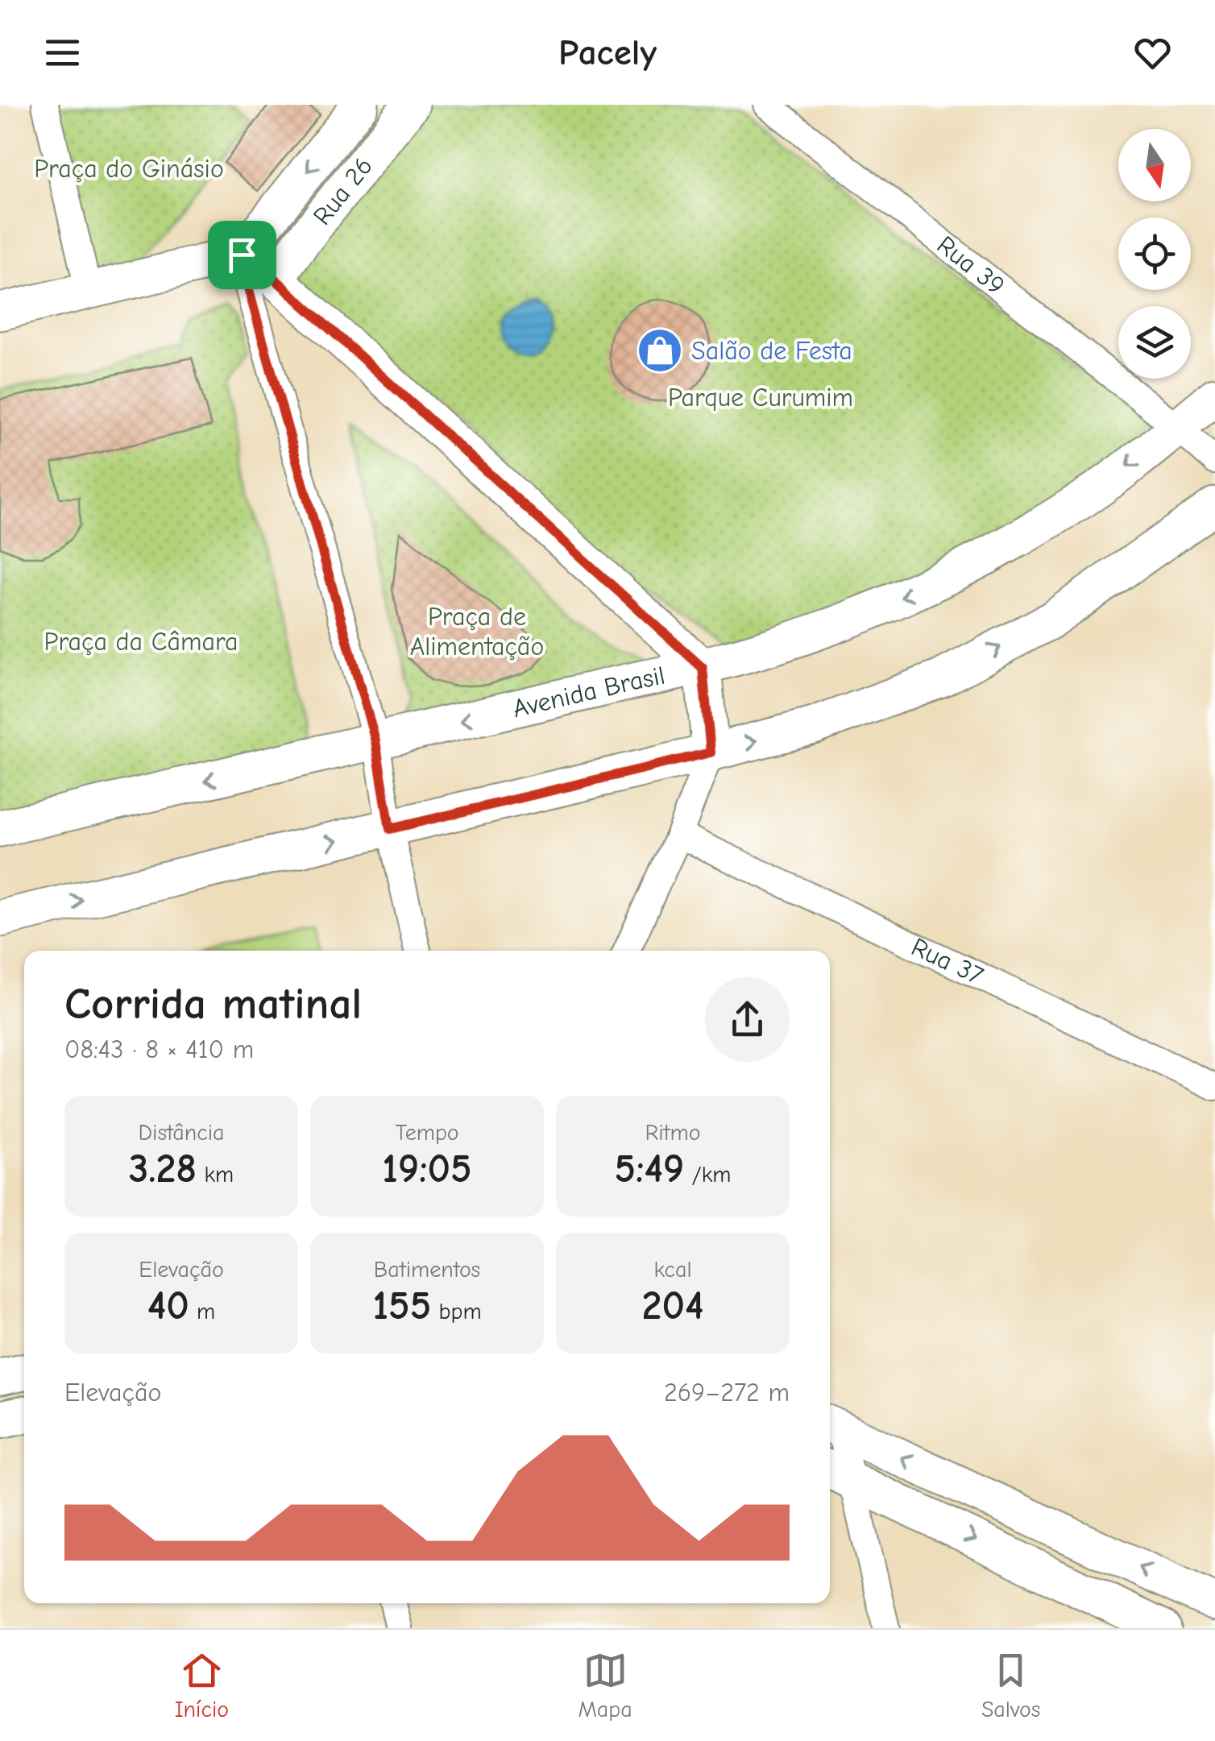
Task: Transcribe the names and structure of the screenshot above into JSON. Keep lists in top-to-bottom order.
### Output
{
  "streets": {
    "main road": ["Rua 26", "Avenida Brasil"],
    "street": ["Rua 39", "Rua 37"]
  },
  "crossings": [
    ["Rua 39", "Avenida Brasil"]
  ],
  "parks": [
    "Praça do Ginásio",
    "Parque Curumim",
    "Praça de Alimentação",
    "Praça da Câmara"
  ],
  "places": {
    "shop": ["Salão de Festa"]
  },
  "north": "bottom",
  "page": {
    "header": "Pacely",
    "heading": ["Corrida matinal", "08:43 · 8 × 410 m"],
    "stats": [
      ["Distância", "3.28 km"],
      ["Tempo", "19:05"],
      ["Ritmo", "5:49 /km"],
      ["Elevação", "40 m"],
      ["Batimentos", "155 bpm"],
      ["kcal", "204"]
    ],
    "chart": ["Elevação", "269–272 m"],
    "tabs": ["Início", "Mapa", "Salvos"]
  }
}
